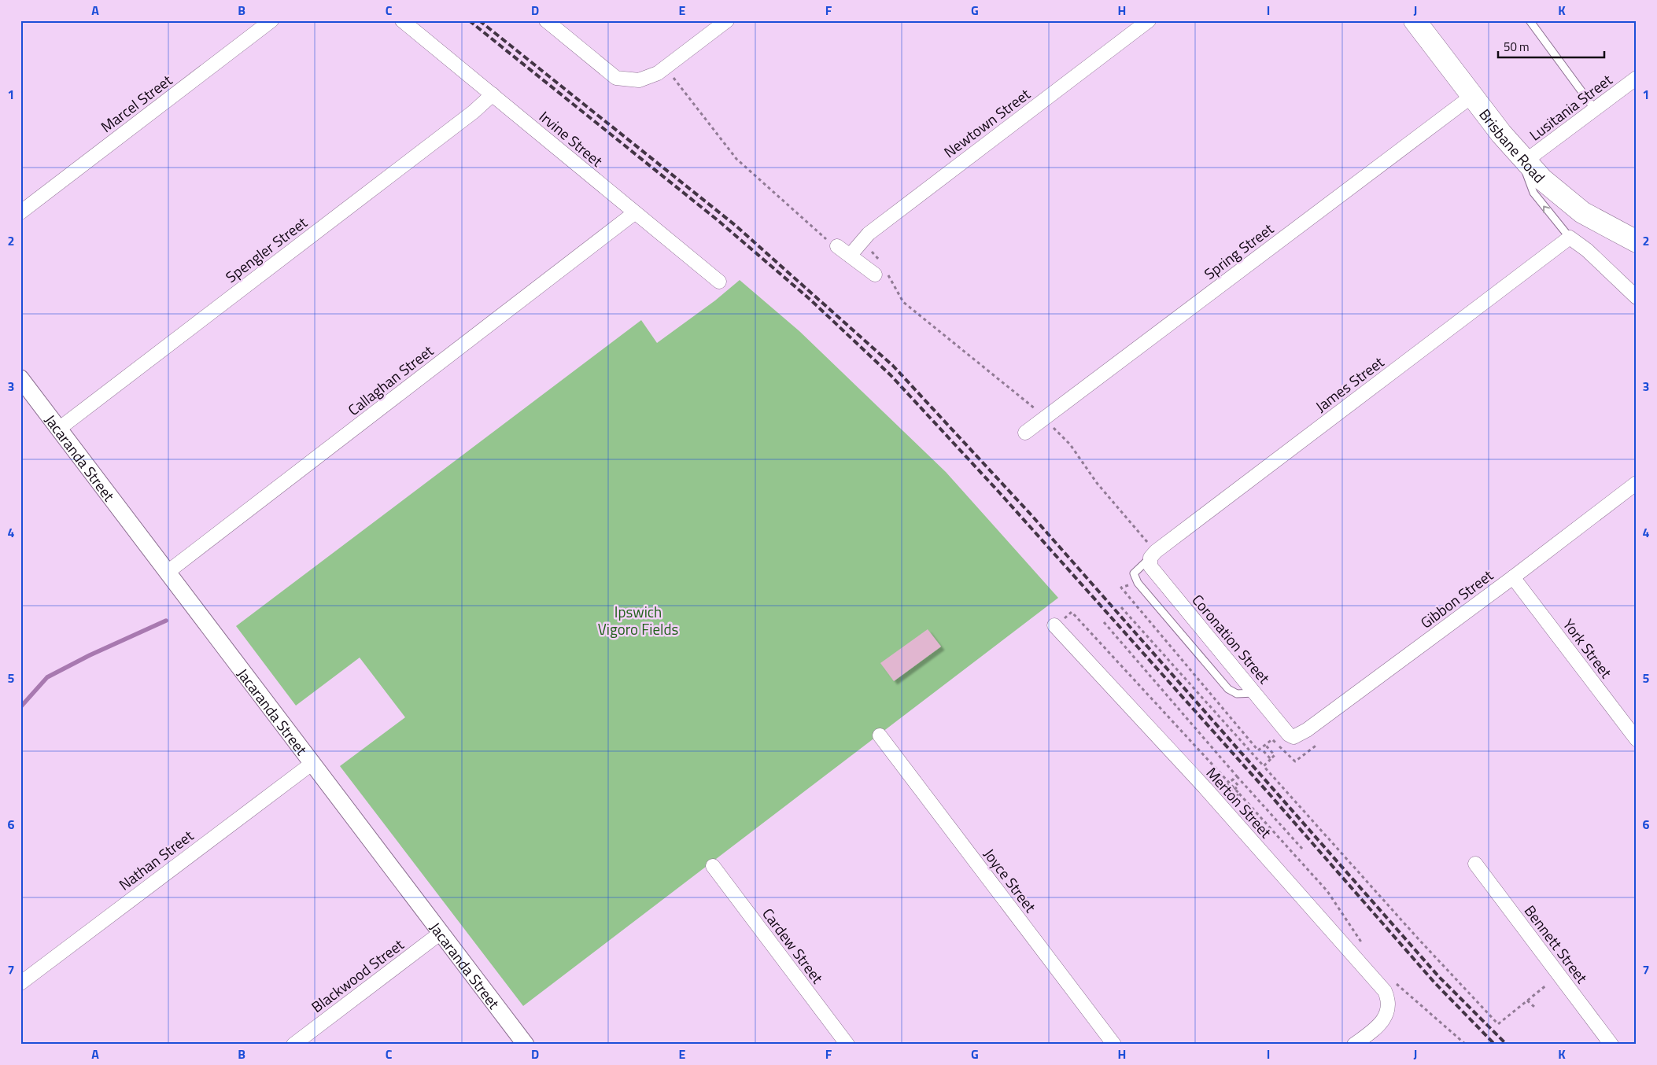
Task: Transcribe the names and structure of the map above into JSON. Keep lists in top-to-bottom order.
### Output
{
  "streets": {
    "main road": ["Brisbane Road"],
    "street": [
      "Marcel Street",
      "Lusitania Street",
      "Newtown Street",
      "Irvine Street",
      "Spengler Street",
      "Spring Street",
      "Callaghan Street",
      "James Street",
      "Jacaranda Street",
      "Gibbon Street",
      "Coronation Street",
      "York Street",
      "Merton Street",
      "Nathan Street",
      "Joyce Street",
      "Bennett Street",
      "Cardew Street",
      "Blackwood Street"
    ]
  },
  "crossings": [
    ["Lusitania Street", "Brisbane Road"],
    ["Irvine Street", "Spengler Street"],
    ["Irvine Street", "Callaghan Street"],
    ["Brisbane Road", "Spring Street"],
    ["Spengler Street", "Jacaranda Street"],
    ["Callaghan Street", "Jacaranda Street"],
    ["James Street", "Coronation Street"],
    ["Jacaranda Street", "Nathan Street"],
    ["Jacaranda Street", "Blackwood Street"],
    ["Gibbon Street", "Coronation Street"],
    ["Gibbon Street", "York Street"]
  ],
  "parks": ["Ipswich Vigoro Fields"],
  "scale_bar": "50 m",
  "grid": {
    "columns": [
      "A",
      "B",
      "C",
      "D",
      "E",
      "F",
      "G",
      "H",
      "I",
      "J",
      "K"
    ],
    "rows": [
      "1",
      "2",
      "3",
      "4",
      "5",
      "6",
      "7"
    ]
  }
}
